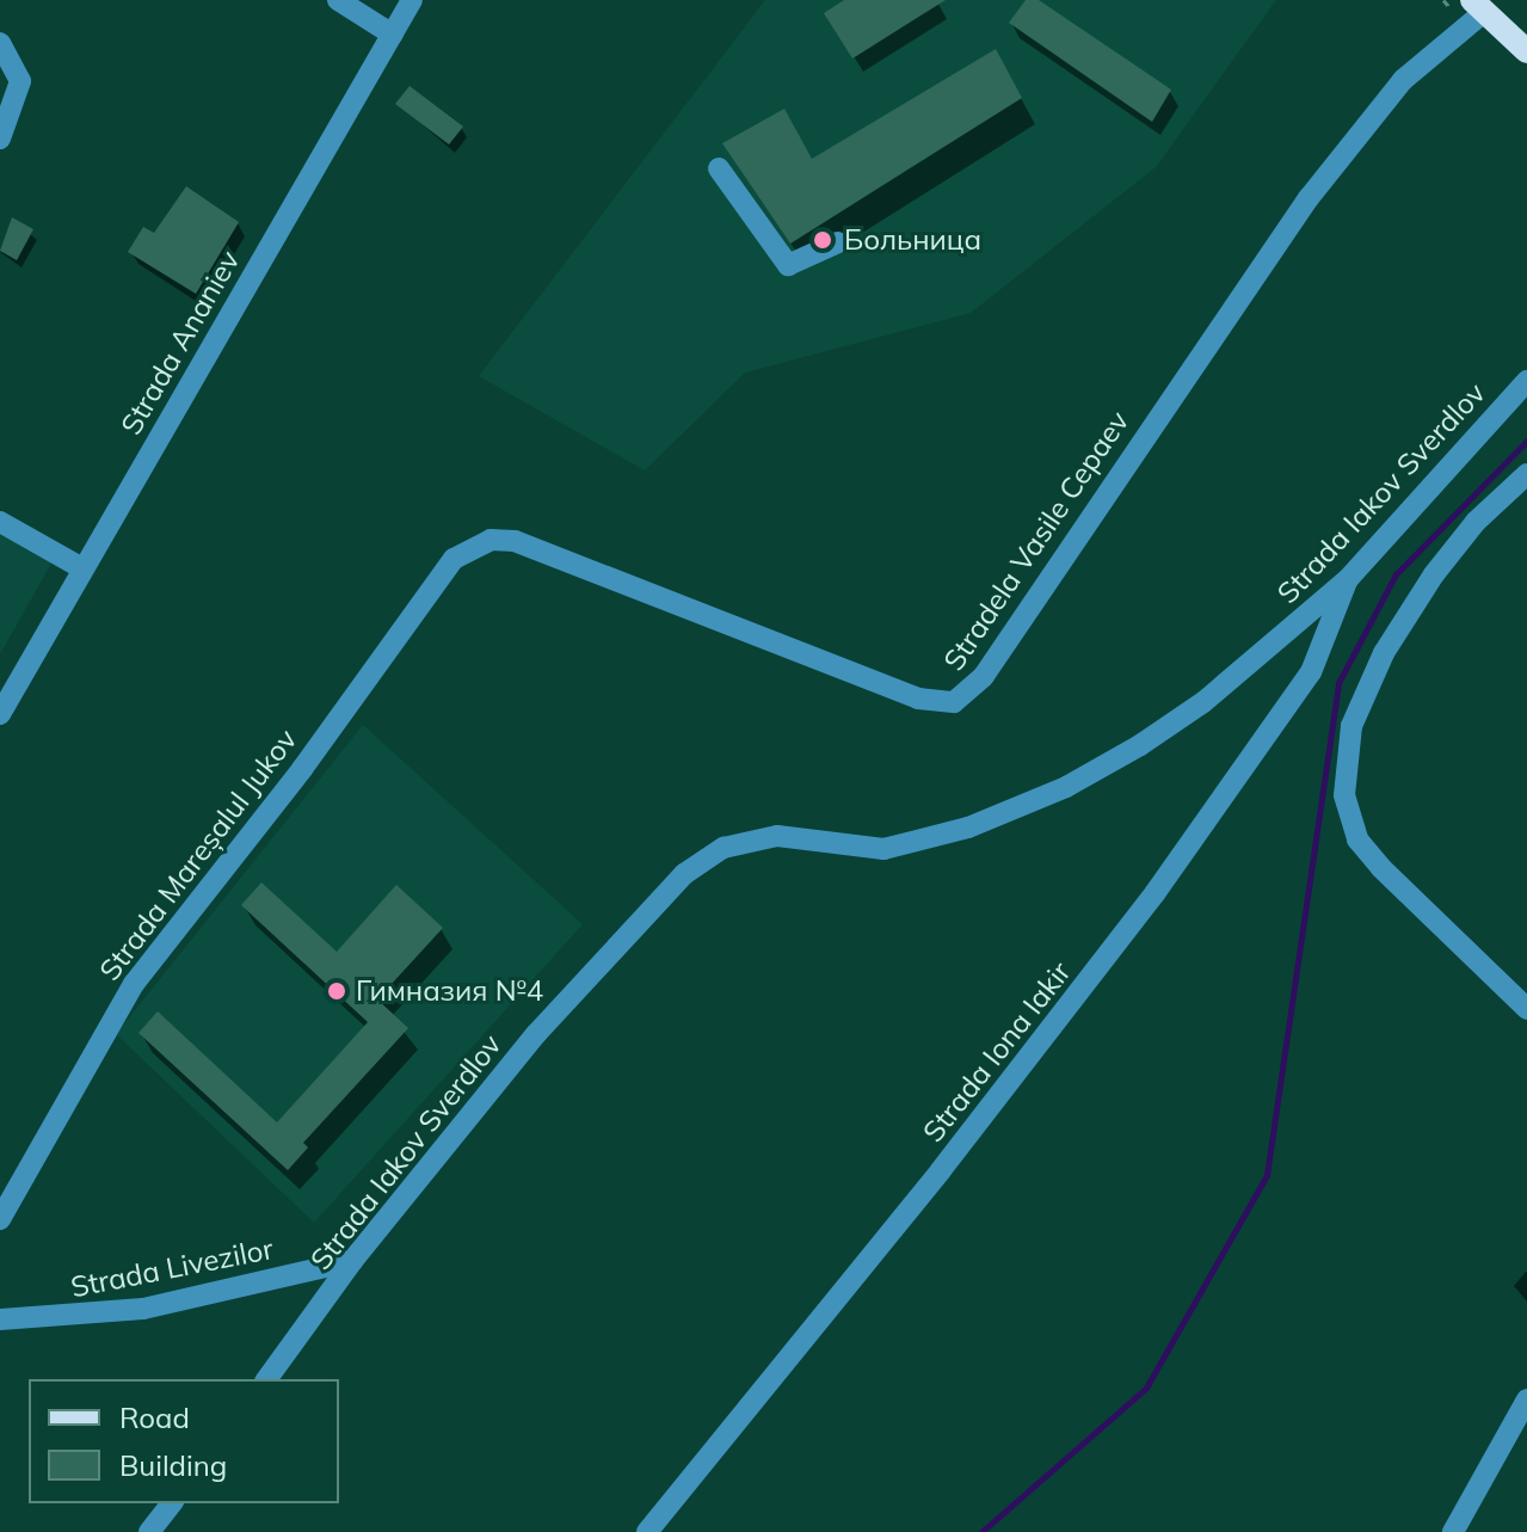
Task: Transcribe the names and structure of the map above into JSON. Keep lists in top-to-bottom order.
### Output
{
  "streets": {
    "street": [
      "Strada Ananiev",
      "Strada Iakov Sverdlov",
      "Stradela Vasile Cepaev",
      "Strada Mareșalul Jukov",
      "Strada Iona Iakir",
      "Strada Livezilor"
    ]
  },
  "crossings": [
    ["Strada Iakov Sverdlov", "Strada Iona Iakir"],
    ["Strada Iakov Sverdlov", "Strada Livezilor"],
    ["Stradela Vasile Cepaev", "Strada Mareșalul Jukov"]
  ],
  "places": ["Больница", "Гимназия №4"],
  "legend": ["Road", "Building"]
}
